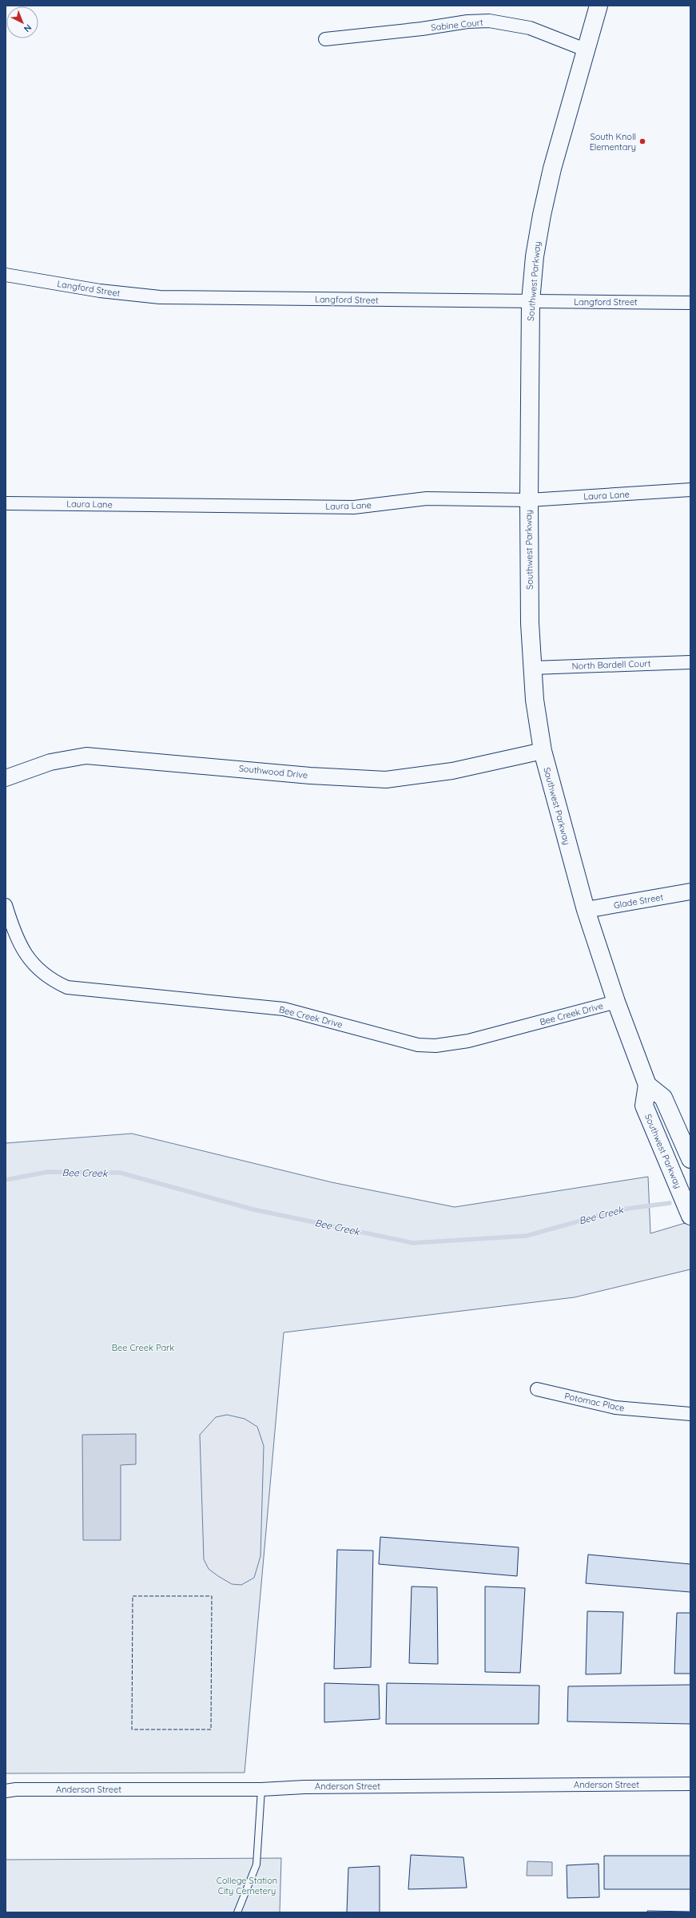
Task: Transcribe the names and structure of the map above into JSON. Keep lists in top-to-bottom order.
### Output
{
  "streets": {
    "main road": ["Southwest Parkway"],
    "street": [
      "Sabine Court",
      "Langford Street",
      "Laura Lane",
      "North Bardell Court",
      "Southwood Drive",
      "Glade Street",
      "Bee Creek Drive",
      "Potomac Place",
      "Anderson Street"
    ]
  },
  "crossings": [
    ["Sabine Court", "Southwest Parkway"],
    ["Southwest Parkway", "Langford Street"],
    ["Southwest Parkway", "Laura Lane"],
    ["Southwest Parkway", "North Bardell Court"],
    ["Southwest Parkway", "Southwood Drive"],
    ["Southwest Parkway", "Glade Street"],
    ["Southwest Parkway", "Bee Creek Drive"]
  ],
  "water": ["Bee Creek"],
  "parks": ["Bee Creek Park", "College Station City Cemetery"],
  "places": ["South Knoll Elementary"],
  "north": "bottom right"
}
